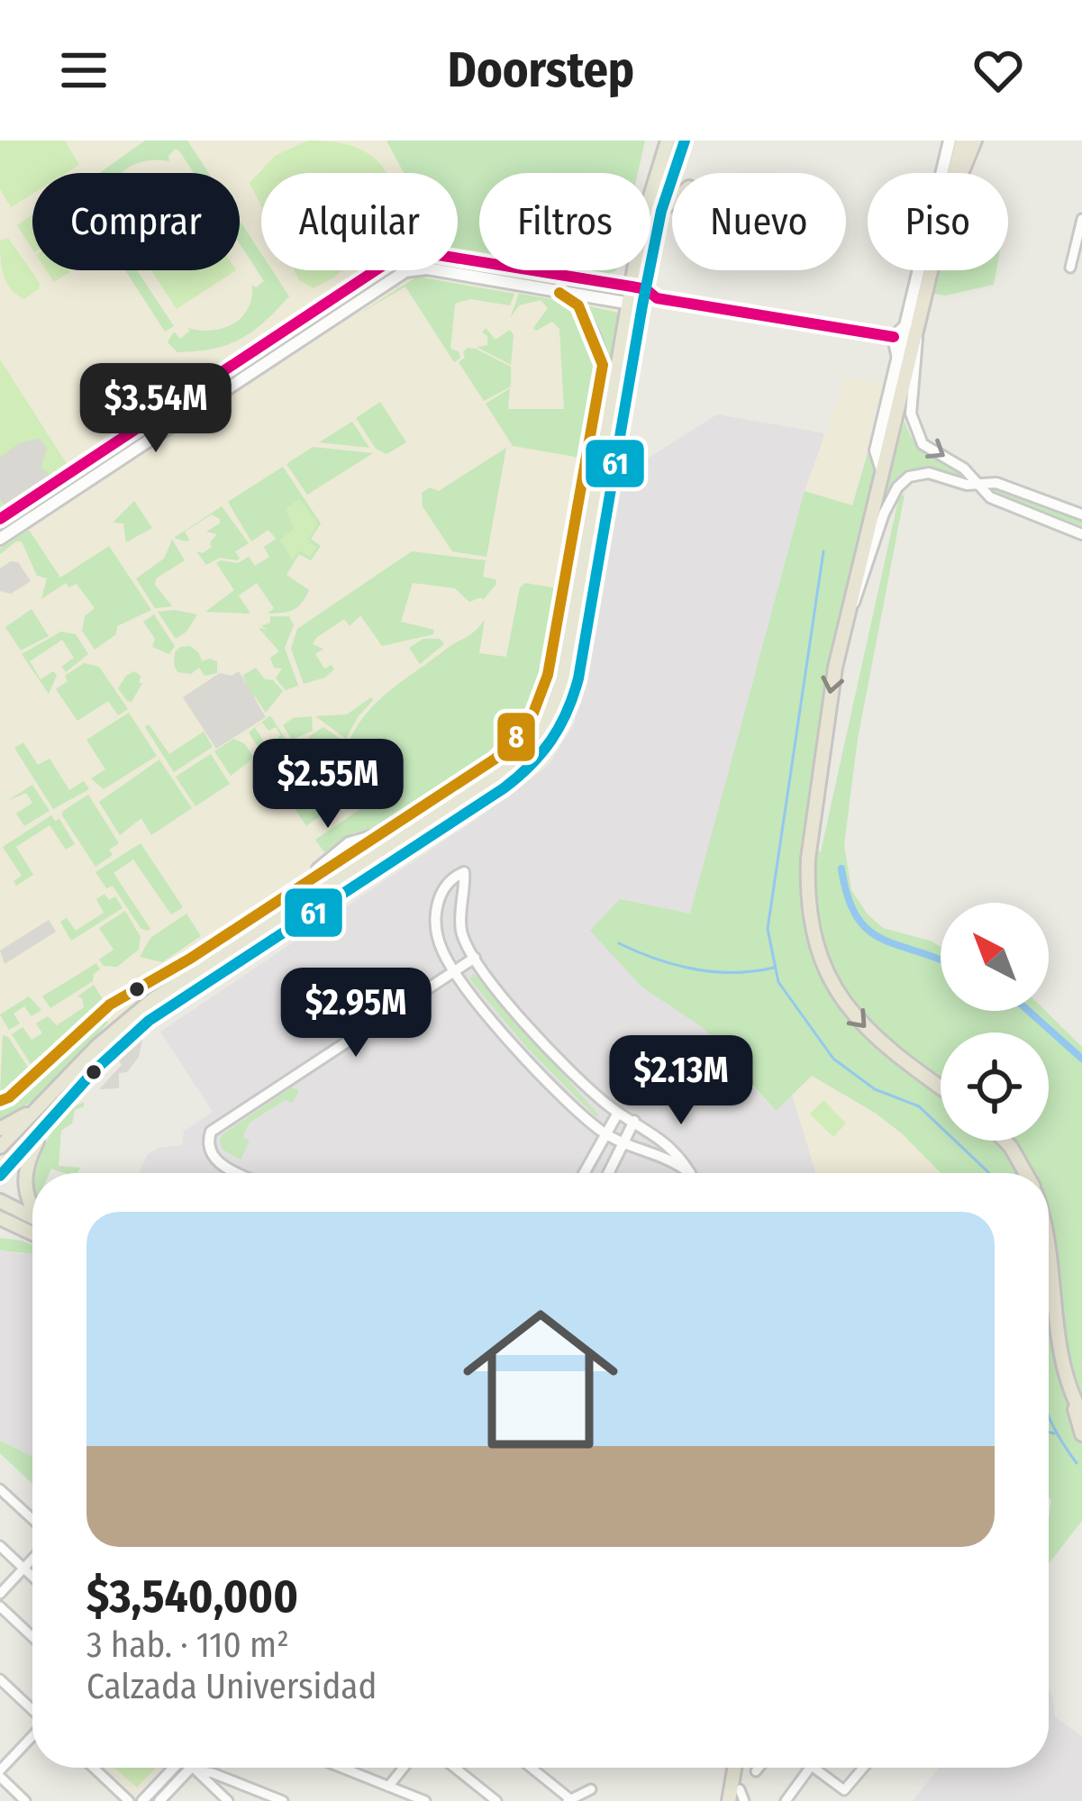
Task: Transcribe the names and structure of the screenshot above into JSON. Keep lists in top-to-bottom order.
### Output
{
  "lines": ["transit line 61", "transit line 8"],
  "north": "top left",
  "page": {
    "header": "Doorstep",
    "chip": [
      "Comprar",
      "Alquilar",
      "Filtros",
      "Nuevo",
      "Piso"
    ],
    "price": [
      "$3.54M",
      "$2.55M",
      "$2.95M",
      "$2.13M"
    ],
    "list": [
      {
        "name": "$3,540,000",
        "note": "3 hab. · 110 m² · Calzada Universidad"
      }
    ]
  }
}
